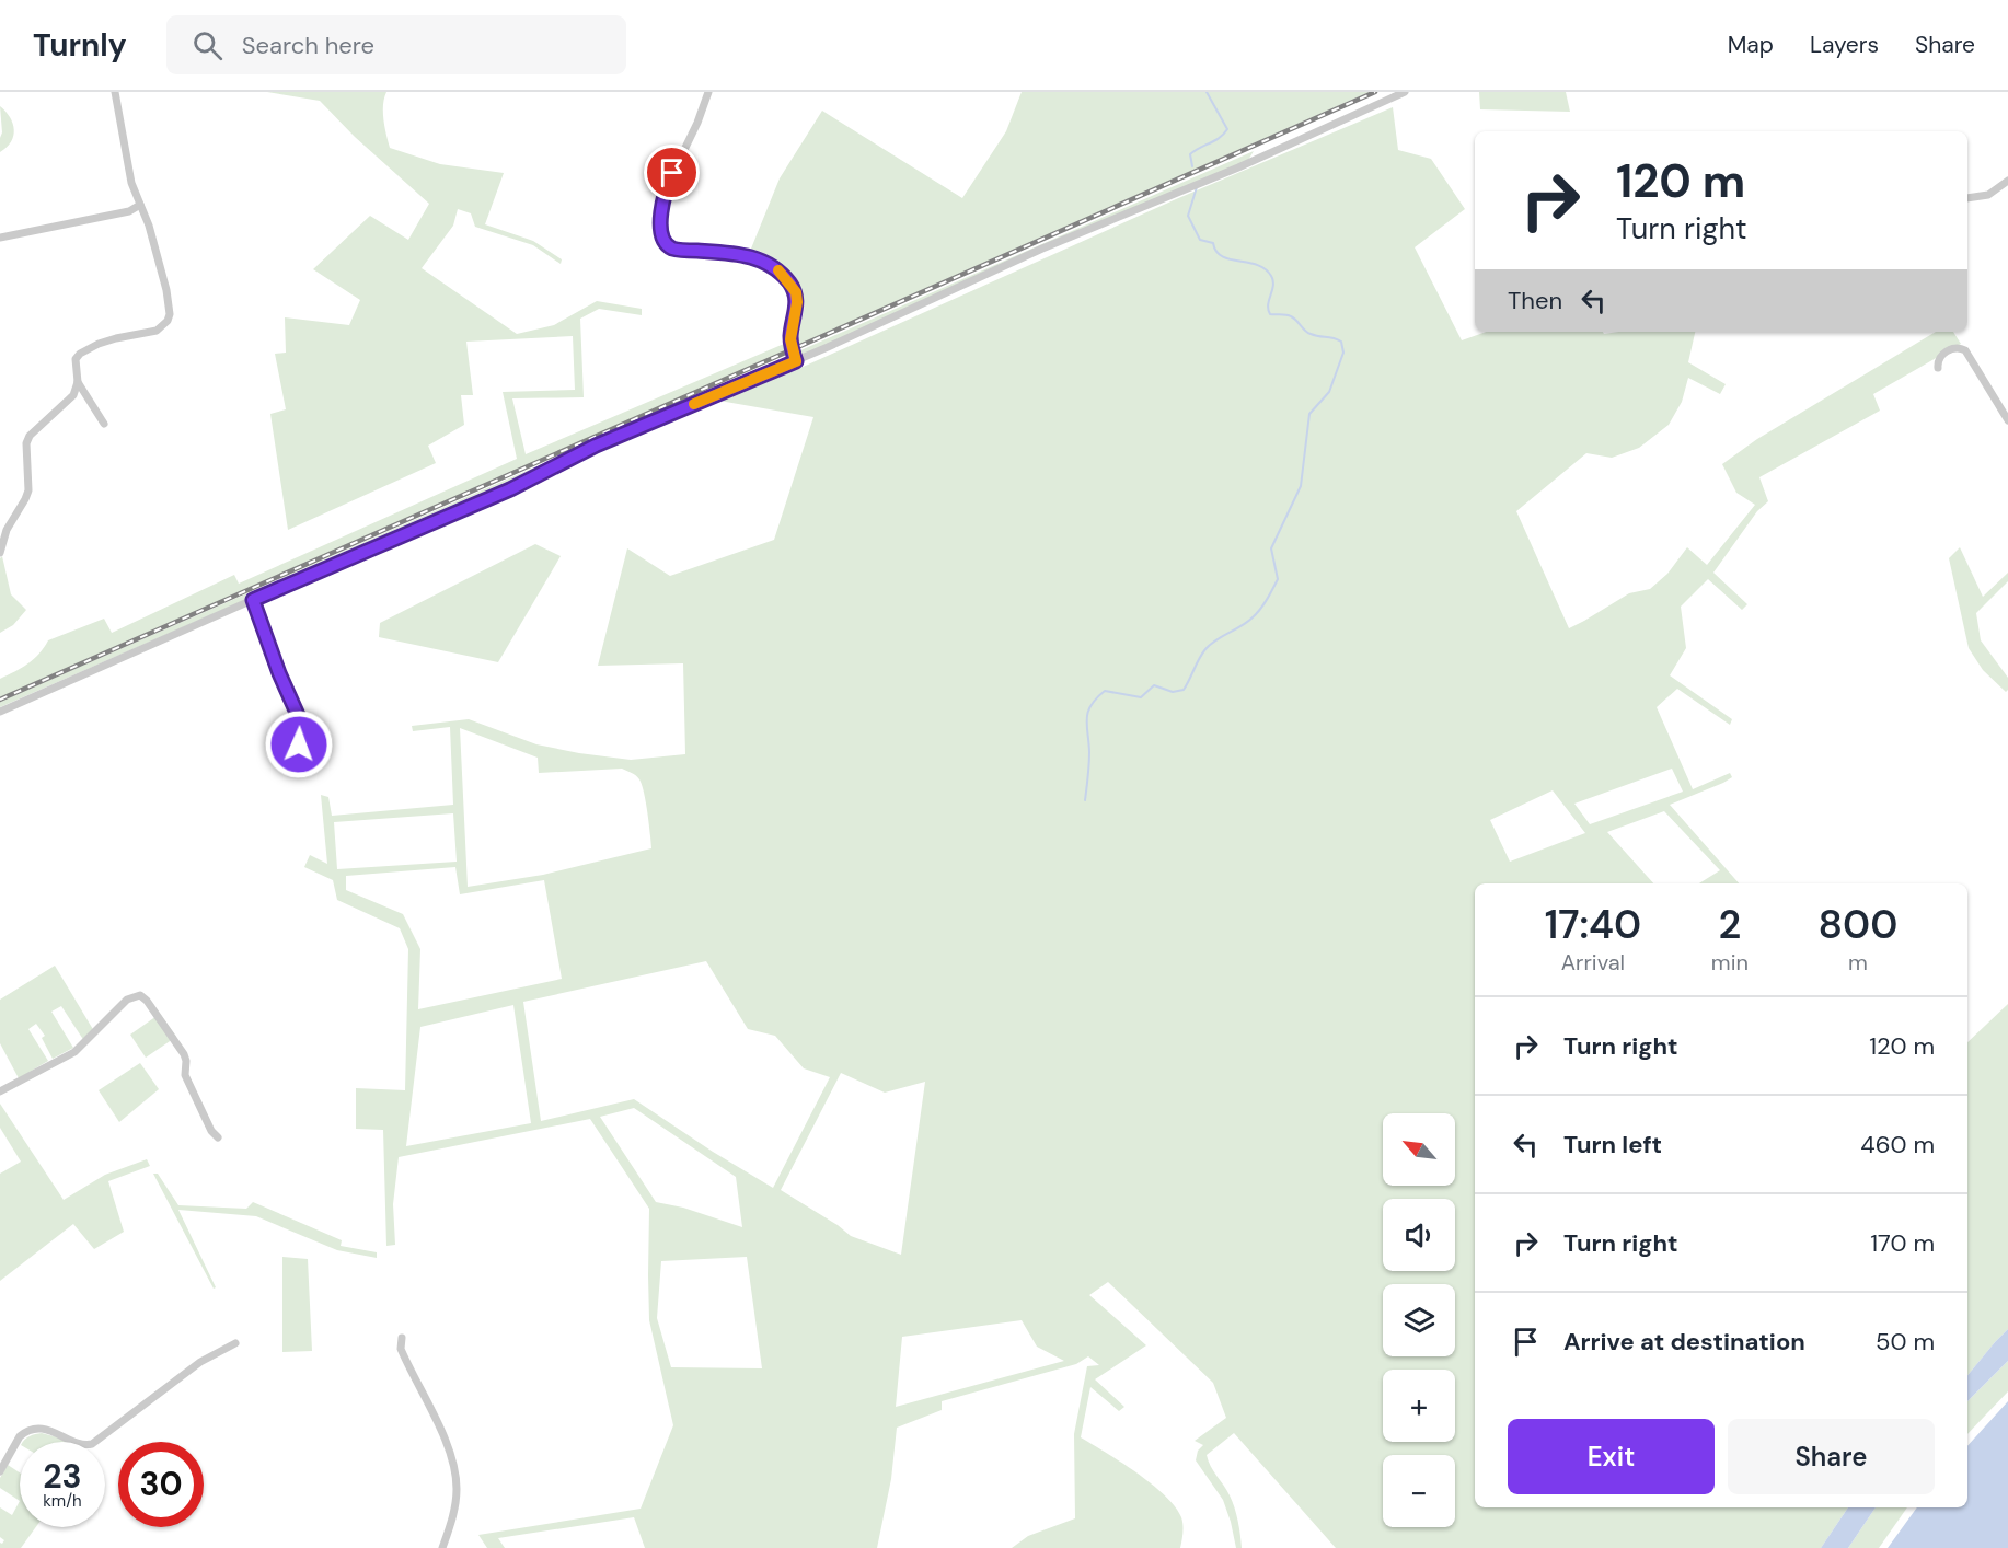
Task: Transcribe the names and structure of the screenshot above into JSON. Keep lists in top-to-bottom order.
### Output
{
  "north": "top left",
  "page": {
    "header": "Turnly",
    "search": "Search here",
    "nav": ["Map", "Layers", "Share"],
    "turn": ["120 m", "Turn right"],
    "then": "Then",
    "eta": [
      "17:40",
      "Arrival",
      "2",
      "min",
      "800",
      "m"
    ],
    "list": [
      {
        "name": "Turn right",
        "value": "120 m"
      },
      {
        "name": "Turn left",
        "value": "460 m"
      },
      {
        "name": "Turn right",
        "value": "170 m"
      },
      {
        "name": "Arrive at destination",
        "value": "50 m"
      }
    ],
    "map_buttons": ["+", "−"],
    "buttons": ["Exit", "Share"],
    "speed": "23 km/h",
    "limit": "30"
  }
}
